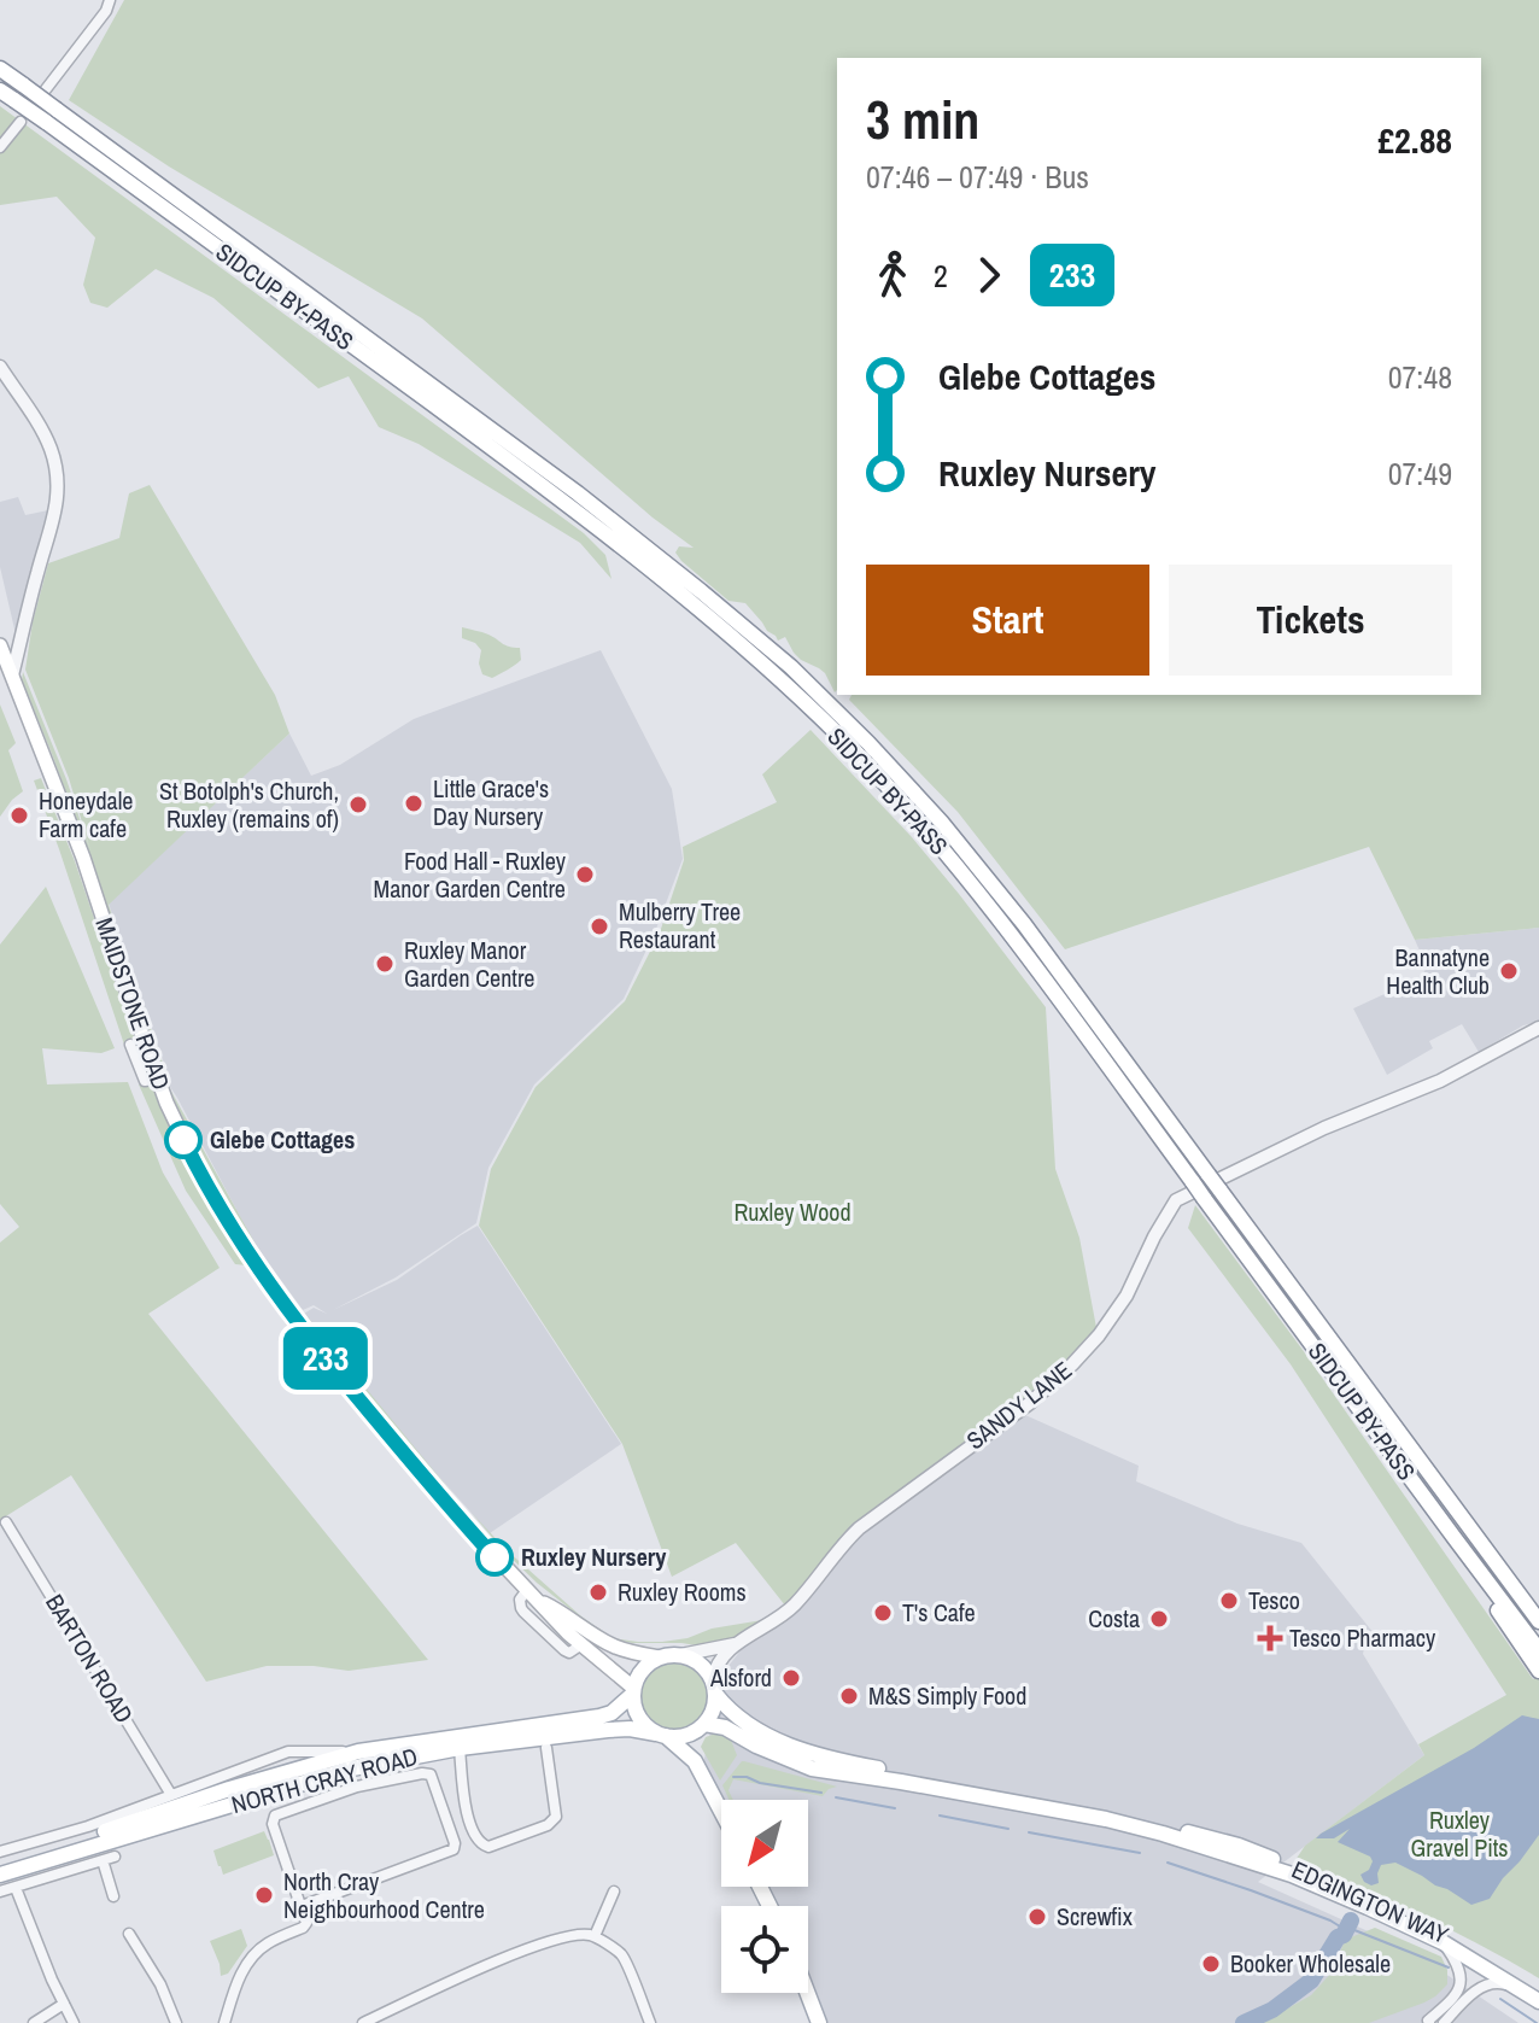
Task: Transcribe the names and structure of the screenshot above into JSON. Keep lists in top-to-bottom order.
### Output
{
  "streets": {
    "main road": [
      "SIDCUP BY-PASS",
      "MAIDSTONE ROAD",
      "NORTH CRAY ROAD",
      "EDGINGTON WAY"
    ],
    "street": ["SANDY LANE", "BARTON ROAD"]
  },
  "crossings": [
    ["MAIDSTONE ROAD", "SANDY LANE"],
    ["MAIDSTONE ROAD", "NORTH CRAY ROAD"],
    ["MAIDSTONE ROAD", "EDGINGTON WAY"],
    ["SANDY LANE", "NORTH CRAY ROAD"],
    ["SANDY LANE", "EDGINGTON WAY"],
    ["BARTON ROAD", "NORTH CRAY ROAD"],
    ["NORTH CRAY ROAD", "EDGINGTON WAY"]
  ],
  "parks": ["Ruxley Wood", "Ruxley Gravel Pits"],
  "places": {
    "other": [
      "Little Grace's Day Nursery",
      "St Botolph's Church, Ruxley (remains of)",
      "Honeydale Farm cafe",
      "Food Hall - Ruxley Manor Garden Centre",
      "Mulberry Tree Restaurant",
      "Ruxley Manor Garden Centre",
      "Bannatyne Health Club",
      "Glebe Cottages",
      "Ruxley Nursery",
      "Ruxley Rooms",
      "Tesco",
      "T's Cafe",
      "Costa",
      "Alsford",
      "M&S Simply Food",
      "North Cray Neighbourhood Centre",
      "Screwfix",
      "Booker Wholesale"
    ],
    "health": ["Tesco Pharmacy"]
  },
  "lines": ["bus line 233"],
  "north": "bottom left",
  "page": {
    "on_map": "233",
    "heading": ["3 min", "07:46 – 07:49 · Bus", "£2.88"],
    "legs": ["2", "233"],
    "list": [
      {
        "name": "Glebe Cottages",
        "value": "07:48"
      },
      {
        "name": "Ruxley Nursery",
        "value": "07:49"
      }
    ],
    "buttons": ["Start", "Tickets"]
  }
}
